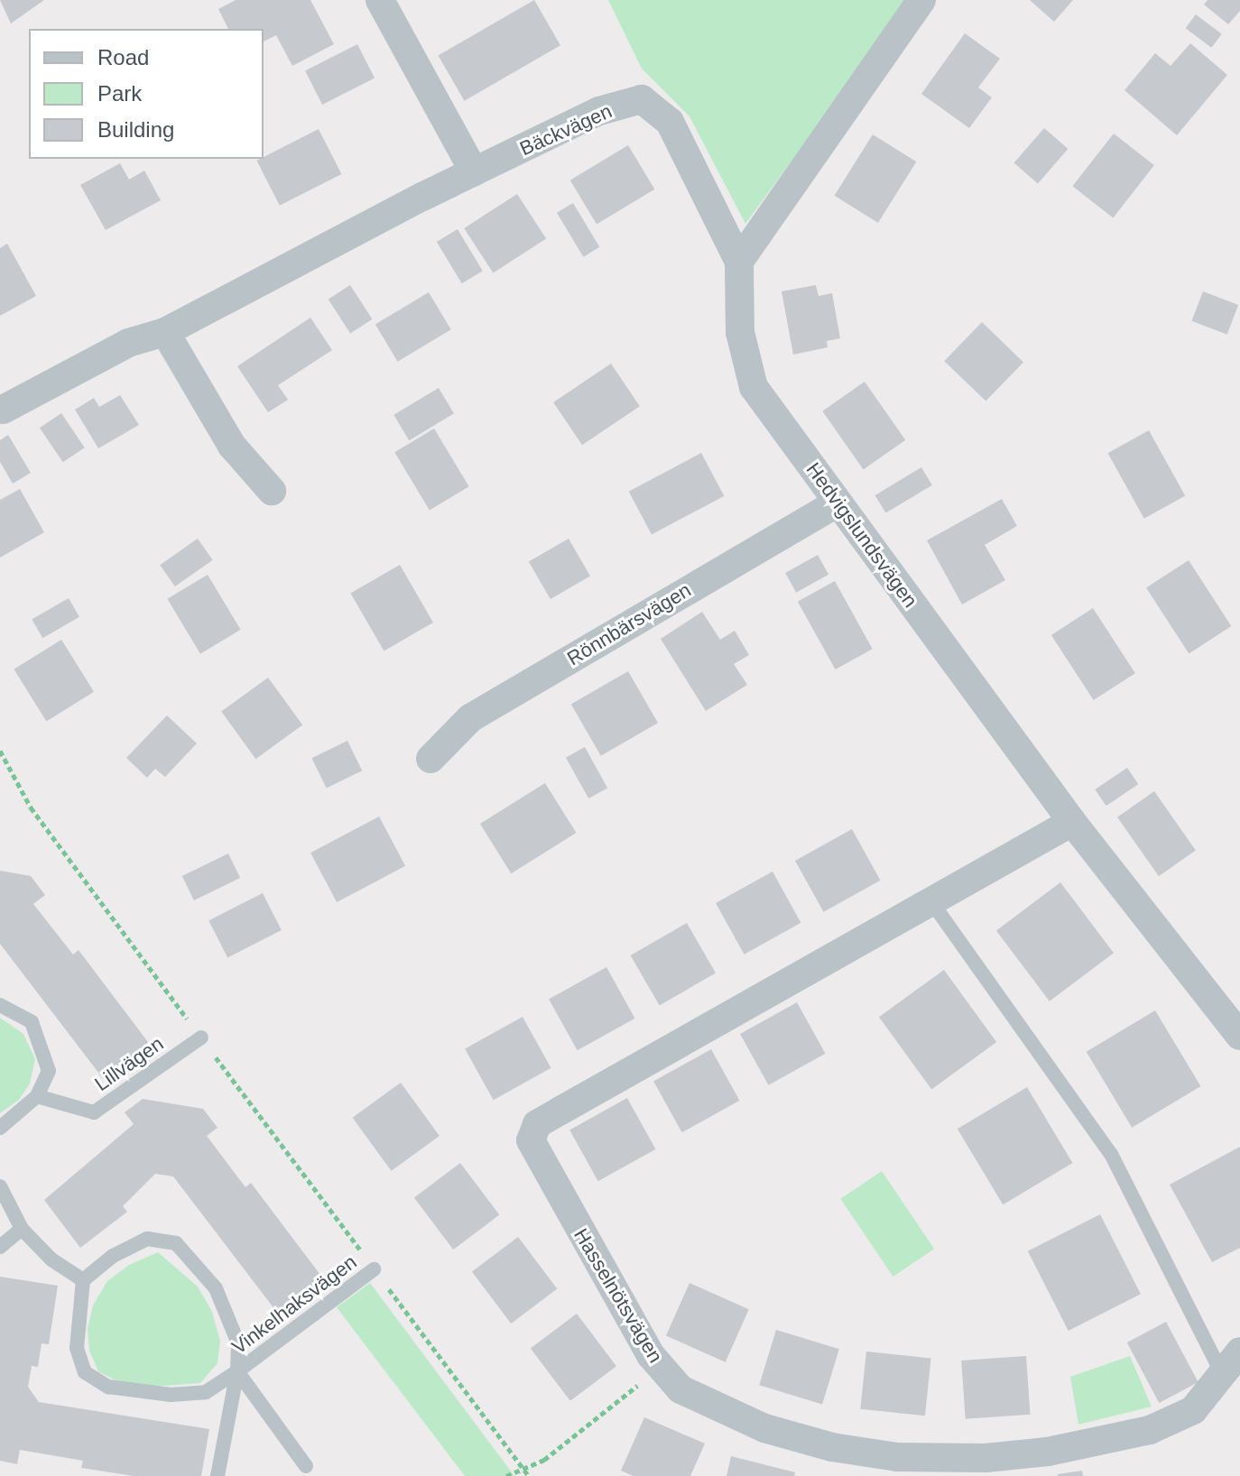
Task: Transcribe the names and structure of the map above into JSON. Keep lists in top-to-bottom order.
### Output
{
  "streets": {
    "street": [
      "Bäckvägen",
      "Hedvigslundsvägen",
      "Rönnbärsvägen",
      "Hasselnötsvägen"
    ],
    "lane": ["Lillvägen", "Vinkelhaksvägen"]
  },
  "crossings": [
    ["Bäckvägen", "Hedvigslundsvägen"],
    ["Hedvigslundsvägen", "Rönnbärsvägen"],
    ["Hedvigslundsvägen", "Hasselnötsvägen"]
  ],
  "legend": ["Road", "Park", "Building"]
}
